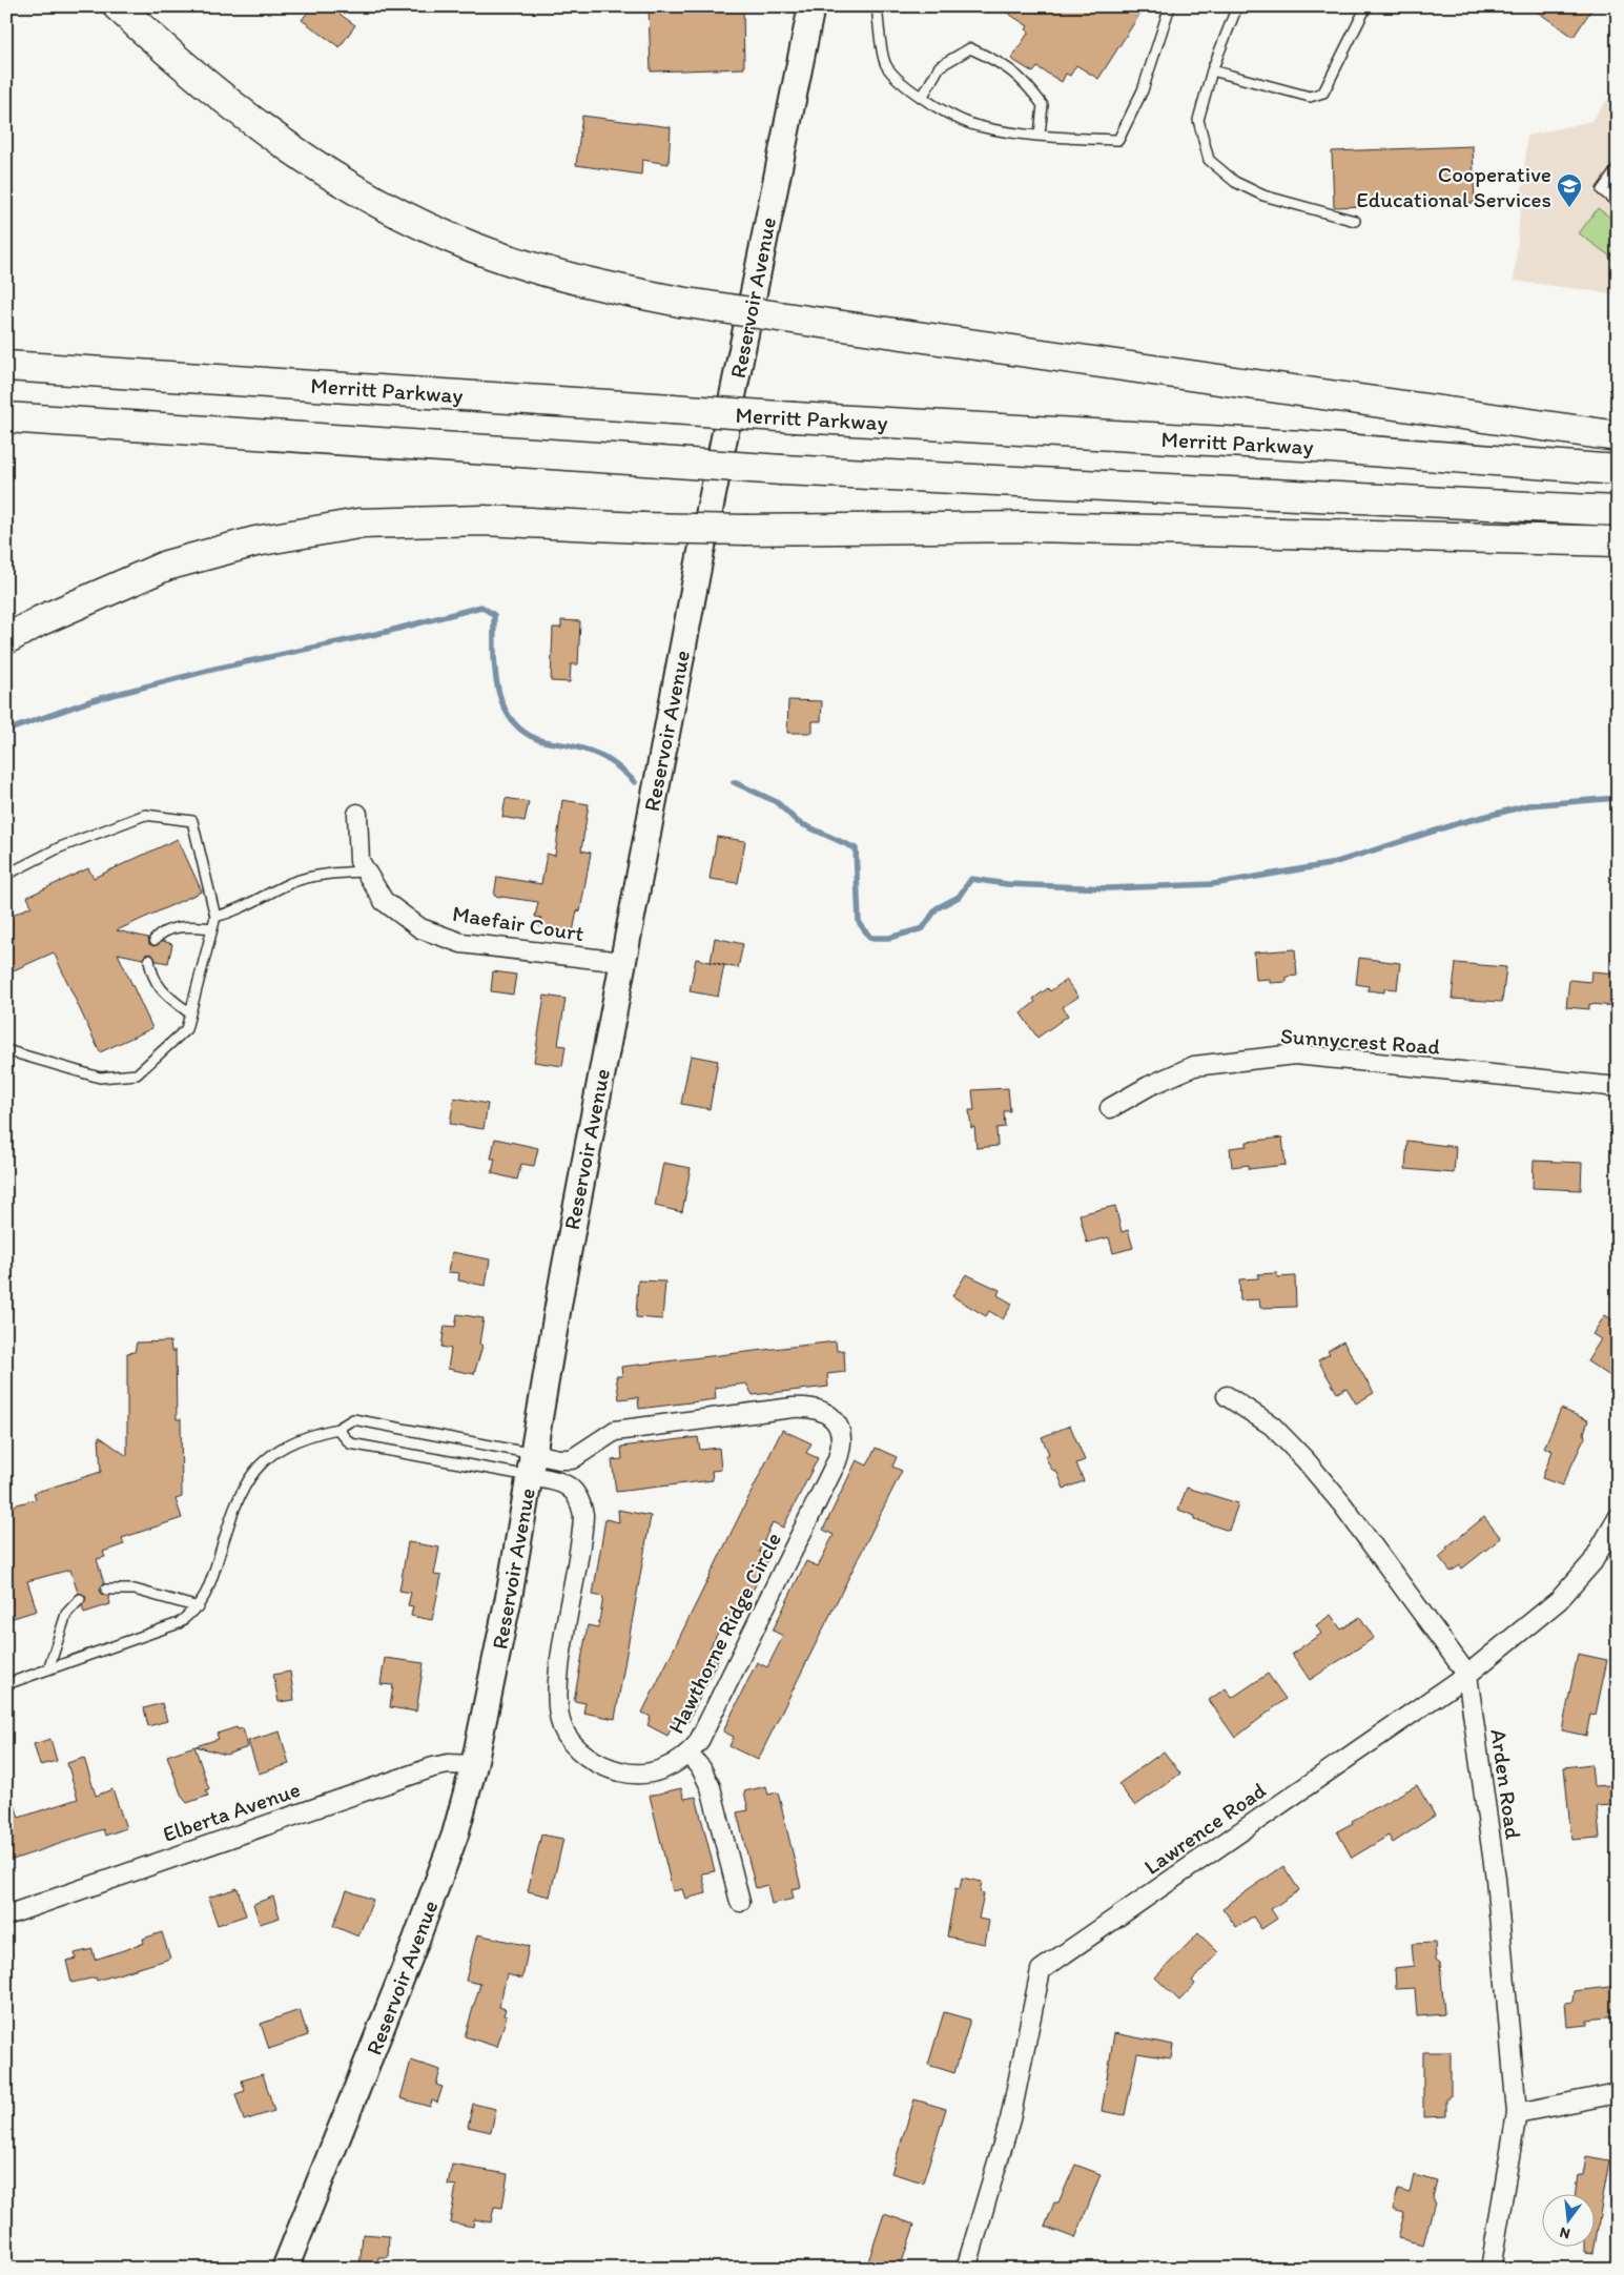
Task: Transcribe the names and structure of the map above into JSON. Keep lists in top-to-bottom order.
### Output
{
  "streets": {
    "highway": ["Merritt Parkway"],
    "main road": ["Reservoir Avenue"],
    "street": [
      "Maefair Court",
      "Sunnycrest Road",
      "Hawthorne Ridge Circle",
      "Arden Road",
      "Elberta Avenue",
      "Lawrence Road"
    ]
  },
  "crossings": [
    ["Reservoir Avenue", "Maefair Court"],
    ["Reservoir Avenue", "Hawthorne Ridge Circle"],
    ["Reservoir Avenue", "Elberta Avenue"],
    ["Arden Road", "Lawrence Road"]
  ],
  "places": {
    "school or university": ["Cooperative Educational Services"]
  },
  "north": "bottom"
}
